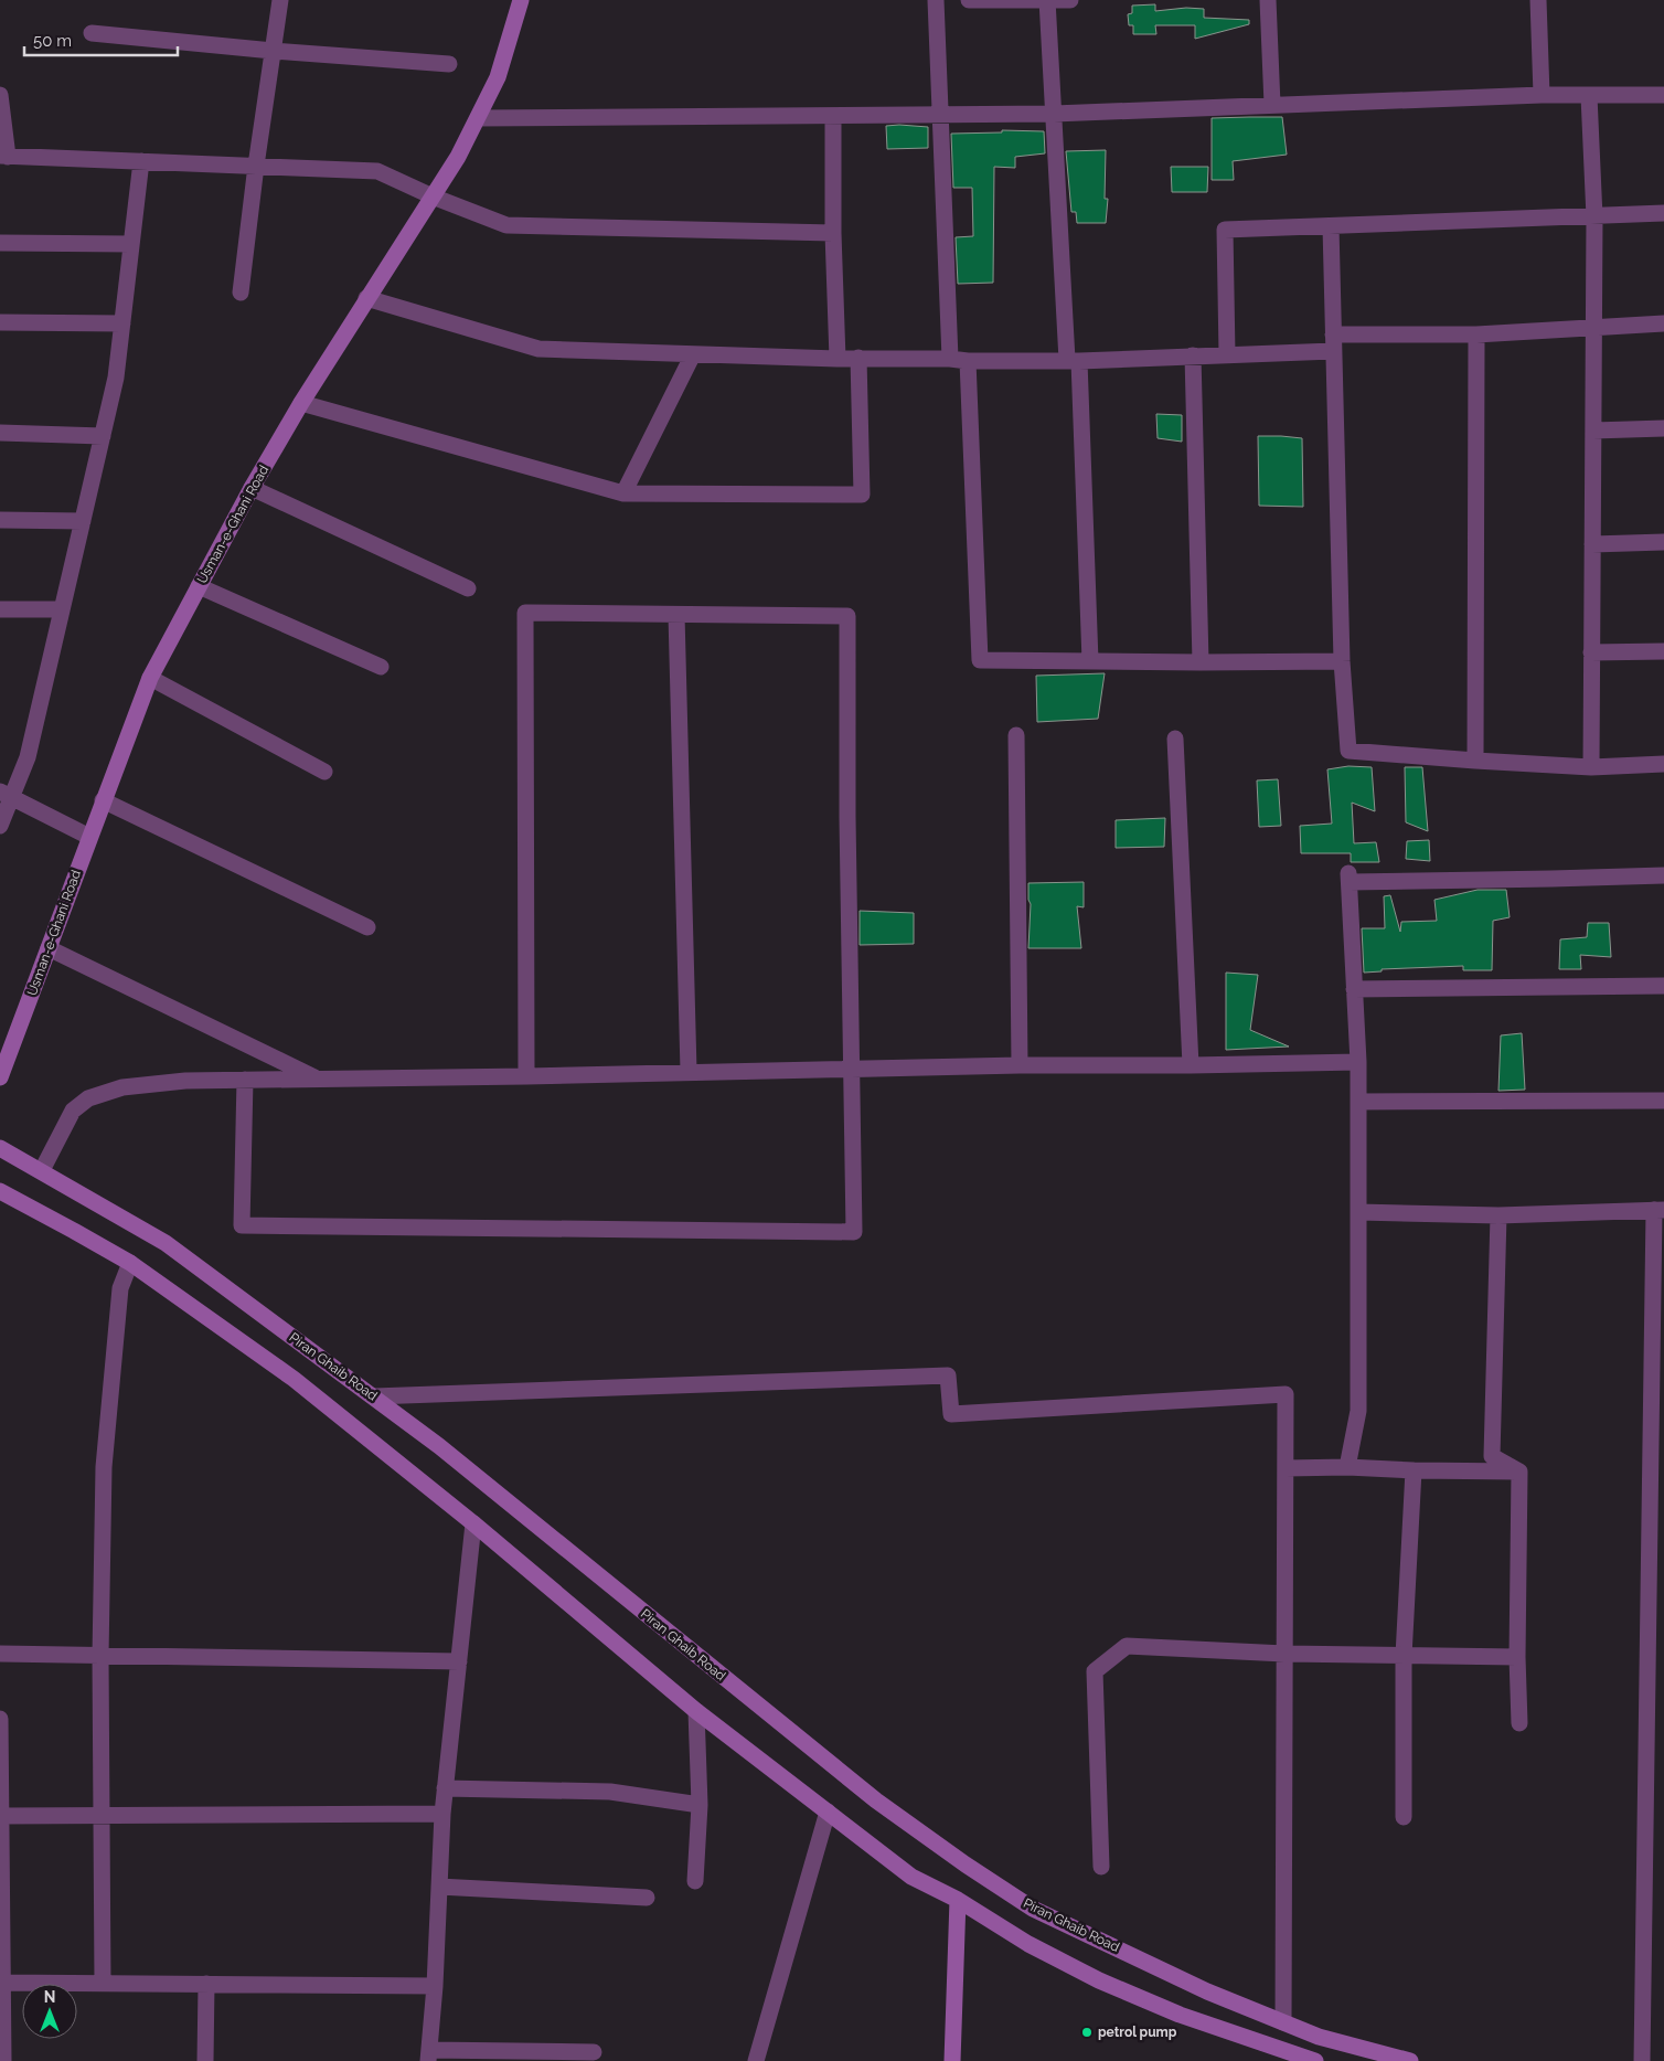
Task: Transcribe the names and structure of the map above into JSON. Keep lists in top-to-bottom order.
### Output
{
  "streets": {
    "main road": ["Usman-e-Ghani Road", "Piran Ghaib Road"]
  },
  "places": ["petrol pump"],
  "scale_bar": "50 m",
  "north": "top"
}
